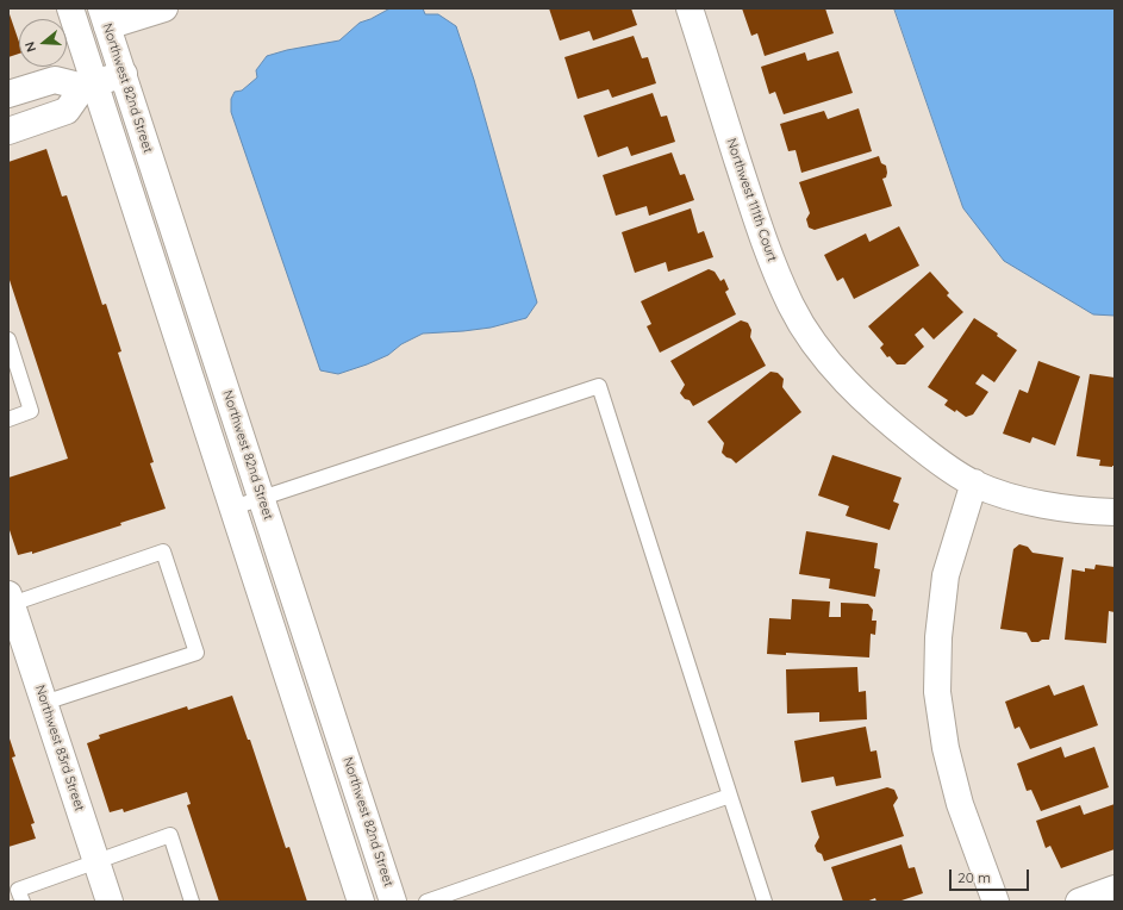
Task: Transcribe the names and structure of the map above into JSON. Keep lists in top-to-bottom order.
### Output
{
  "streets": {
    "street": ["Northwest 82nd Street", "Northwest 111th Court", "Northwest 83rd Street"]
  },
  "scale_bar": "20 m",
  "north": "left"
}
